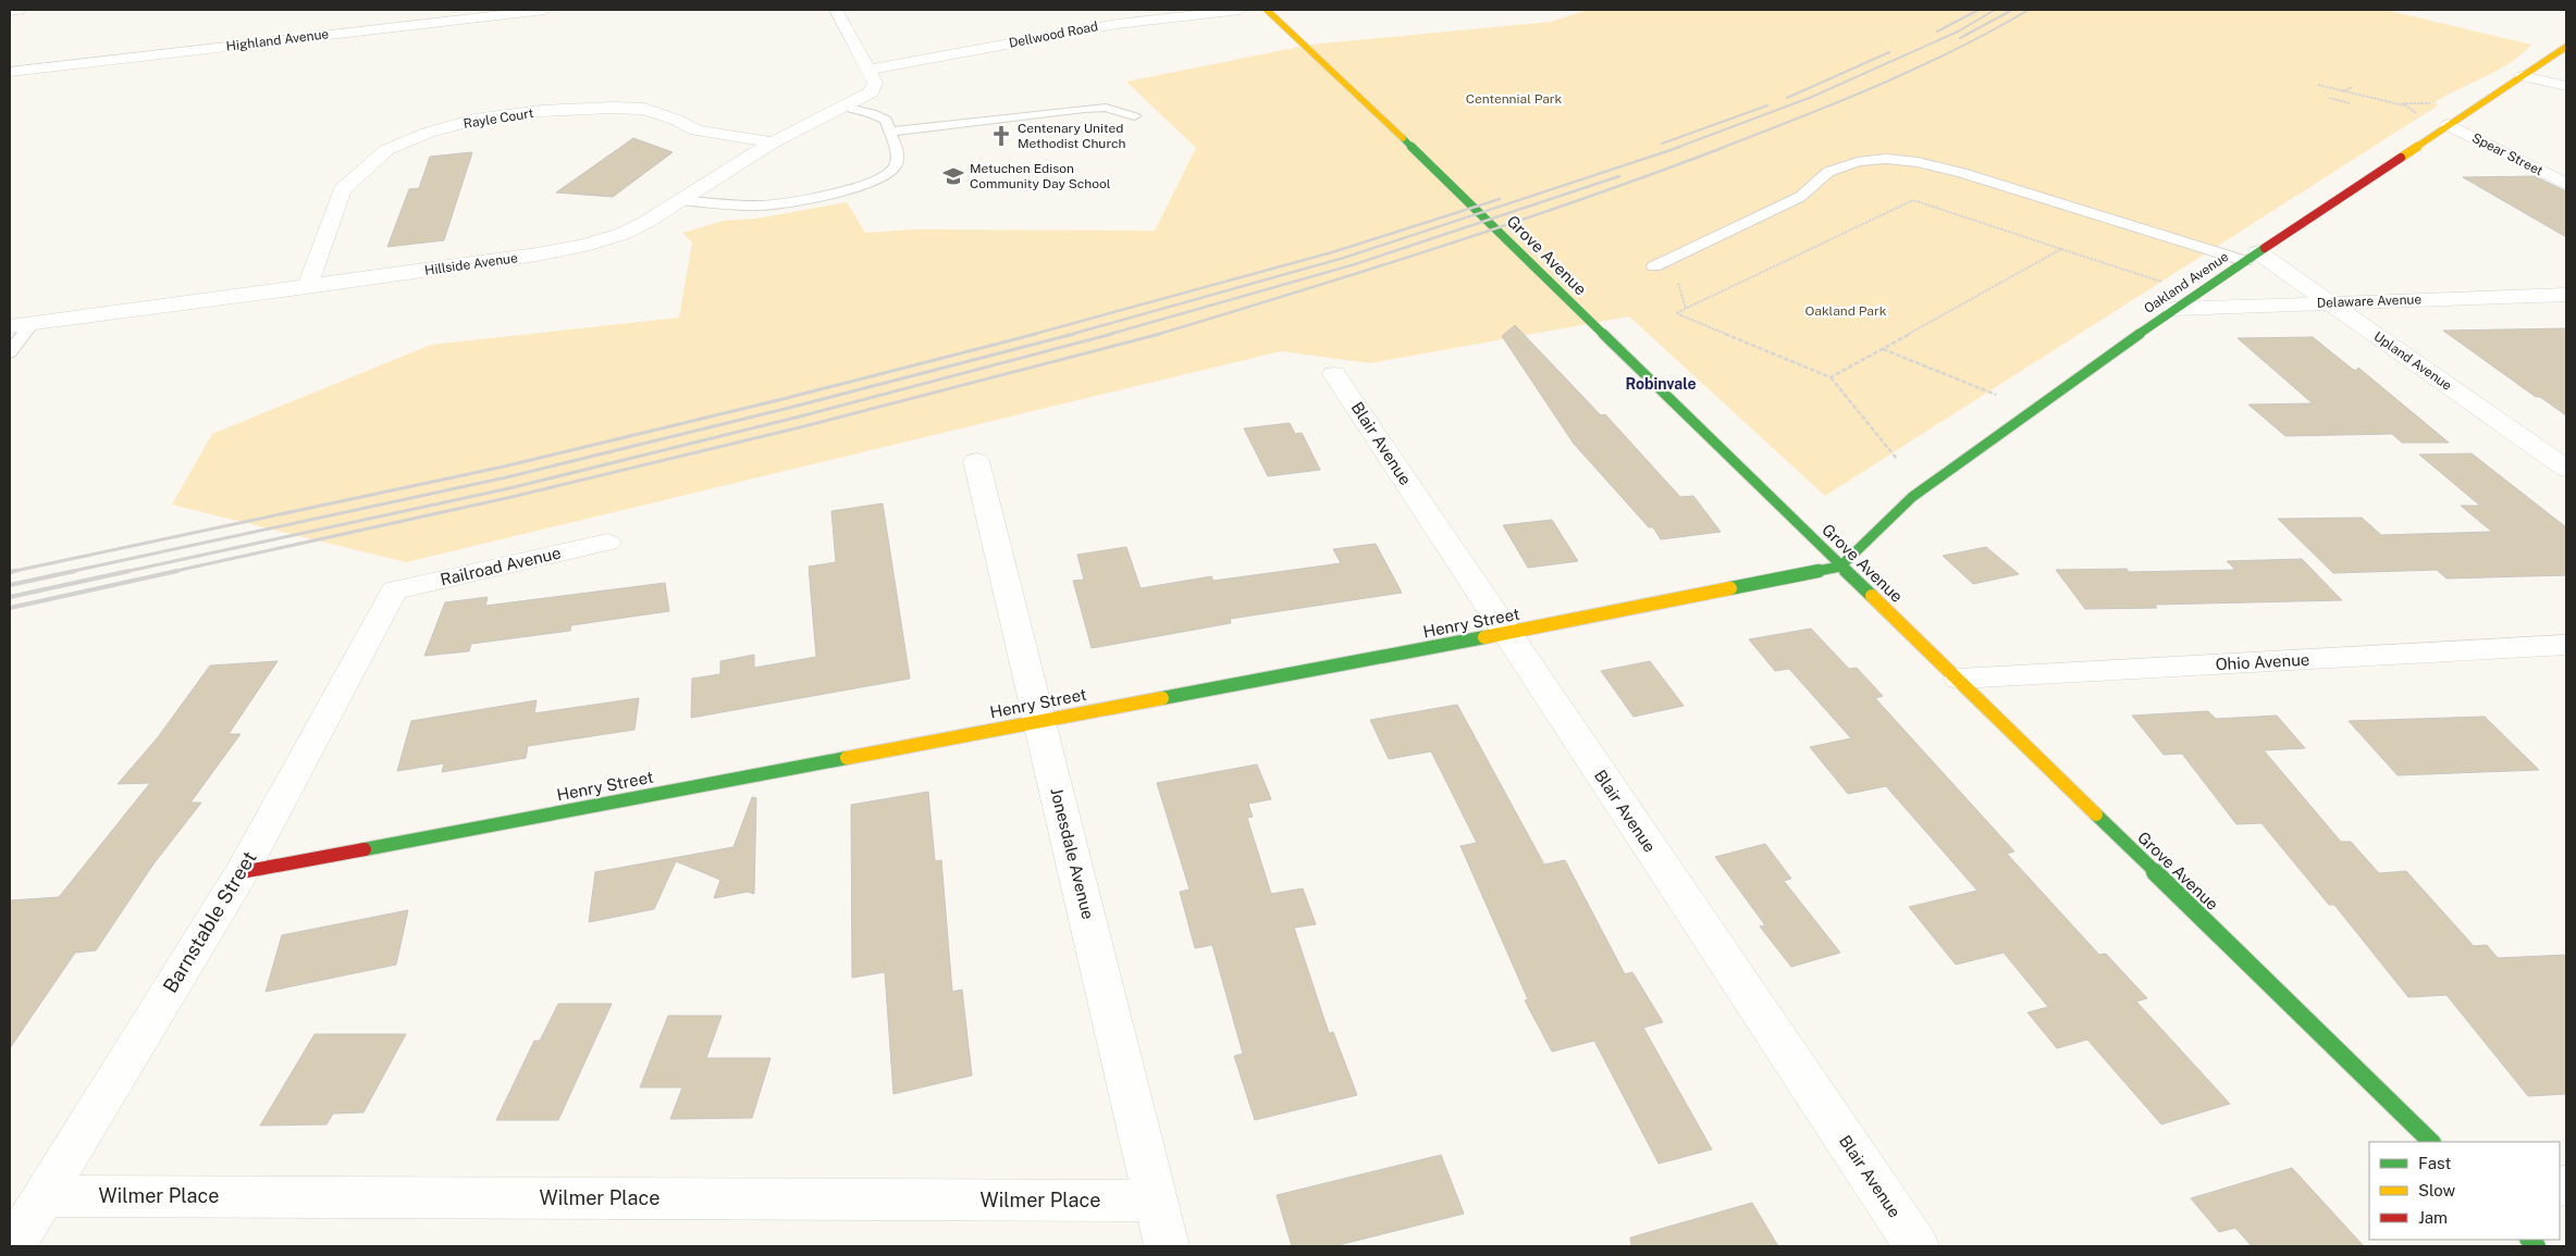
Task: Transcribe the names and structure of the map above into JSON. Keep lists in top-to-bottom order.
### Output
{
  "streets": {
    "street": [
      "Dellwood Road",
      "Highland Avenue",
      "Rayle Court",
      "Spear Street",
      "Grove Avenue",
      "Hillside Avenue",
      "Oakland Avenue",
      "Delaware Avenue",
      "Upland Avenue",
      "Blair Avenue",
      "Railroad Avenue",
      "Henry Street",
      "Ohio Avenue",
      "Jonesdale Avenue",
      "Barnstable Street",
      "Wilmer Place"
    ]
  },
  "crossings": [
    ["Dellwood Road", "Hillside Avenue"],
    ["Rayle Court", "Hillside Avenue"],
    ["Spear Street", "Oakland Avenue"],
    ["Grove Avenue", "Oakland Avenue"],
    ["Grove Avenue", "Henry Street"],
    ["Grove Avenue", "Ohio Avenue"],
    ["Oakland Avenue", "Delaware Avenue"],
    ["Oakland Avenue", "Upland Avenue"],
    ["Oakland Avenue", "Henry Street"],
    ["Delaware Avenue", "Upland Avenue"],
    ["Blair Avenue", "Henry Street"],
    ["Railroad Avenue", "Barnstable Street"],
    ["Henry Street", "Jonesdale Avenue"],
    ["Henry Street", "Barnstable Street"],
    ["Jonesdale Avenue", "Wilmer Place"],
    ["Barnstable Street", "Wilmer Place"]
  ],
  "districts": ["Robinvale"],
  "parks": ["Centennial Park", "Oakland Park"],
  "places": {
    "church": ["Centenary United Methodist Church"],
    "school or university": ["Metuchen Edison Community Day School"]
  },
  "legend": ["Fast", "Slow", "Jam"]
}
